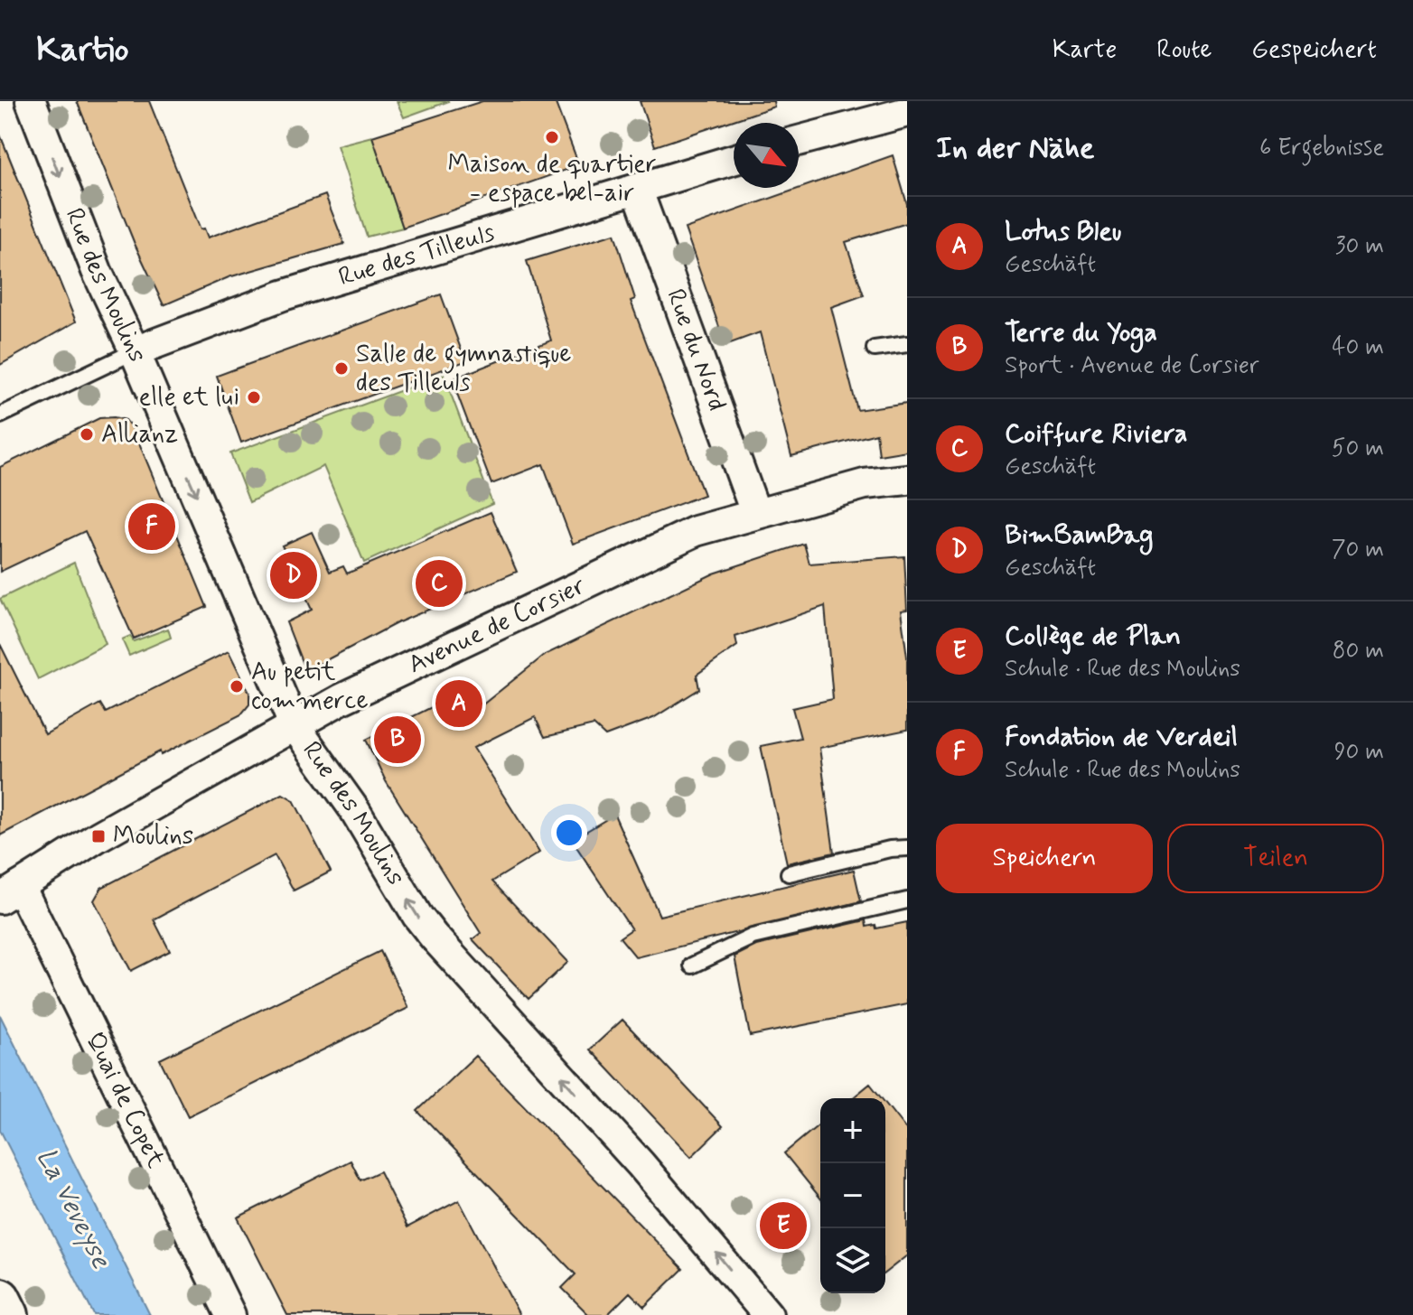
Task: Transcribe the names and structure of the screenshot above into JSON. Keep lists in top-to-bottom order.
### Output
{
  "streets": {
    "street": [
      "Rue des Tilleuls",
      "Rue des Moulins",
      "Rue du Nord",
      "Avenue de Corsier",
      "Quai de Copet"
    ]
  },
  "crossings": [
    ["Rue des Tilleuls", "Rue des Moulins"],
    ["Rue des Tilleuls", "Rue du Nord"],
    ["Rue des Moulins", "Avenue de Corsier"],
    ["Rue du Nord", "Avenue de Corsier"],
    ["Avenue de Corsier", "Quai de Copet"]
  ],
  "water": ["La Veveyse"],
  "places": {
    "other": [
      "Maison de quartier - espace bel-air",
      "Salle de gymnastique des Tilleuls",
      "elle et lui",
      "Allianz",
      "Au petit commerce"
    ],
    "transit": ["Moulins"]
  },
  "north": "bottom right",
  "page": {
    "header": "Kartio",
    "nav": ["Karte", "Route", "Gespeichert"],
    "heading": ["In der Nähe", "6 Ergebnisse"],
    "list": [
      {
        "mark": "A",
        "name": "Lotus Bleu",
        "note": "Geschäft",
        "value": "30 m"
      },
      {
        "mark": "B",
        "name": "Terre du Yoga",
        "note": "Sport · Avenue de Corsier",
        "value": "40 m"
      },
      {
        "mark": "C",
        "name": "Coiffure Riviera",
        "note": "Geschäft",
        "value": "50 m"
      },
      {
        "mark": "D",
        "name": "BimBamBag",
        "note": "Geschäft",
        "value": "70 m"
      },
      {
        "mark": "E",
        "name": "Collège de Plan",
        "note": "Schule · Rue des Moulins",
        "value": "80 m"
      },
      {
        "mark": "F",
        "name": "Fondation de Verdeil",
        "note": "Schule · Rue des Moulins",
        "value": "90 m"
      }
    ],
    "pins": [
      "F",
      "D",
      "C",
      "A",
      "B",
      "E"
    ],
    "buttons": ["Speichern", "Teilen"],
    "map_buttons": ["+", "−"]
  }
}
